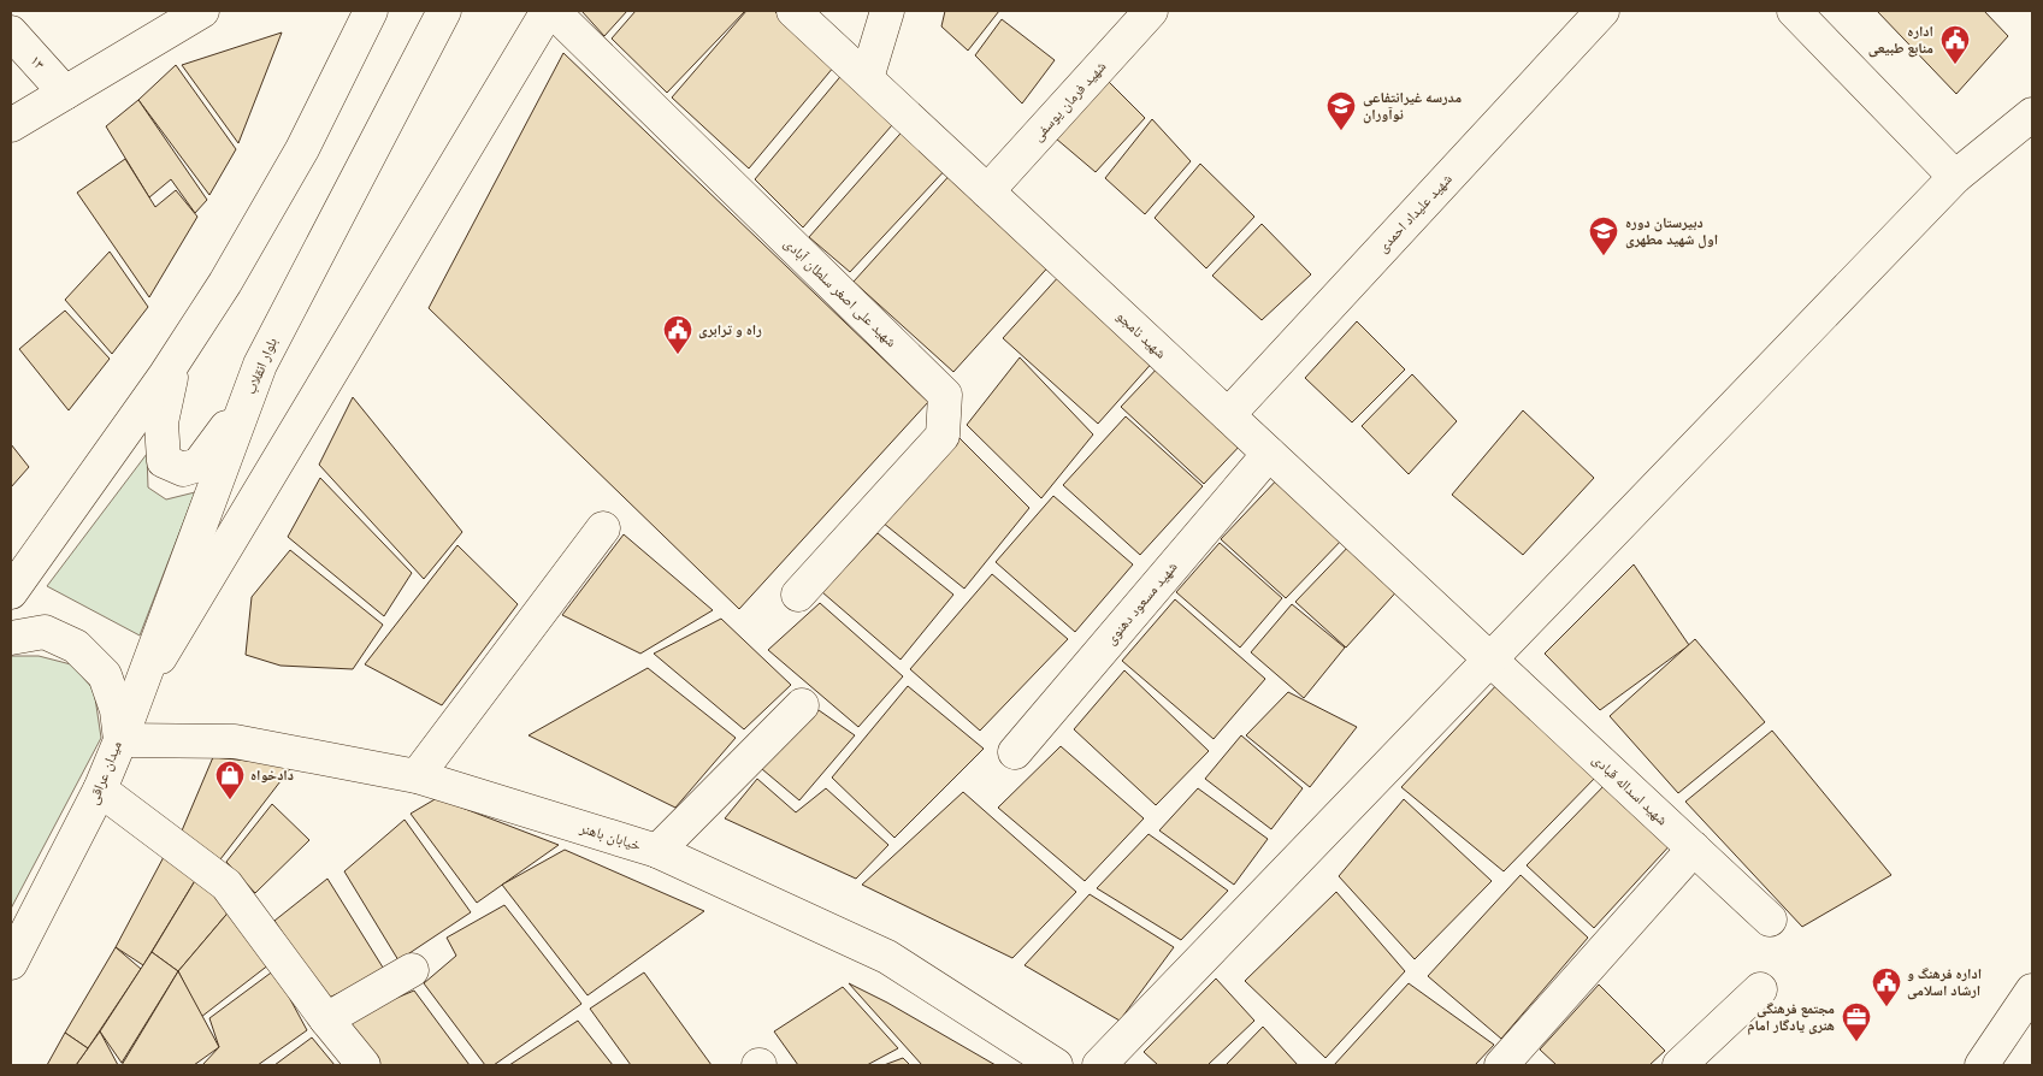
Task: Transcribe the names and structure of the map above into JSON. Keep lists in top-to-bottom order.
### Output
{
  "streets": {
    "street": [
      "۱۳",
      "شهید فرمان یوسفی",
      "شهید علیداد احمدی",
      "شهید علی اصغر سلطان آبادی",
      "شهید نامجو",
      "بلوار انقلاب",
      "شهید مسعود دهنوی",
      "میدان عراقی",
      "شهید اسداله قبادی",
      "خیابان باهنر"
    ]
  },
  "crossings": [
    ["شهید فرمان یوسفی", "شهید نامجو"],
    ["شهید علیداد احمدی", "شهید نامجو"],
    ["شهید نامجو", "شهید مسعود دهنوی"],
    ["شهید نامجو", "شهید اسداله قبادی"],
    ["بلوار انقلاب", "میدان عراقی"],
    ["بلوار انقلاب", "خیابان باهنر"],
    ["میدان عراقی", "خیابان باهنر"]
  ],
  "places": {
    "public building": ["اداره منابع طبیعی", "راه و ترابری", "اداره فرهنگ و ارشاد اسلامی"],
    "school or university": ["مدرسه غیرانتفاعی نوآوران", "دبیرستان دوره اول شهید مطهری"],
    "shop": ["دادخواه"],
    "office": ["مجتمع فرهنگی هنری یادگار امام"]
  }
}
